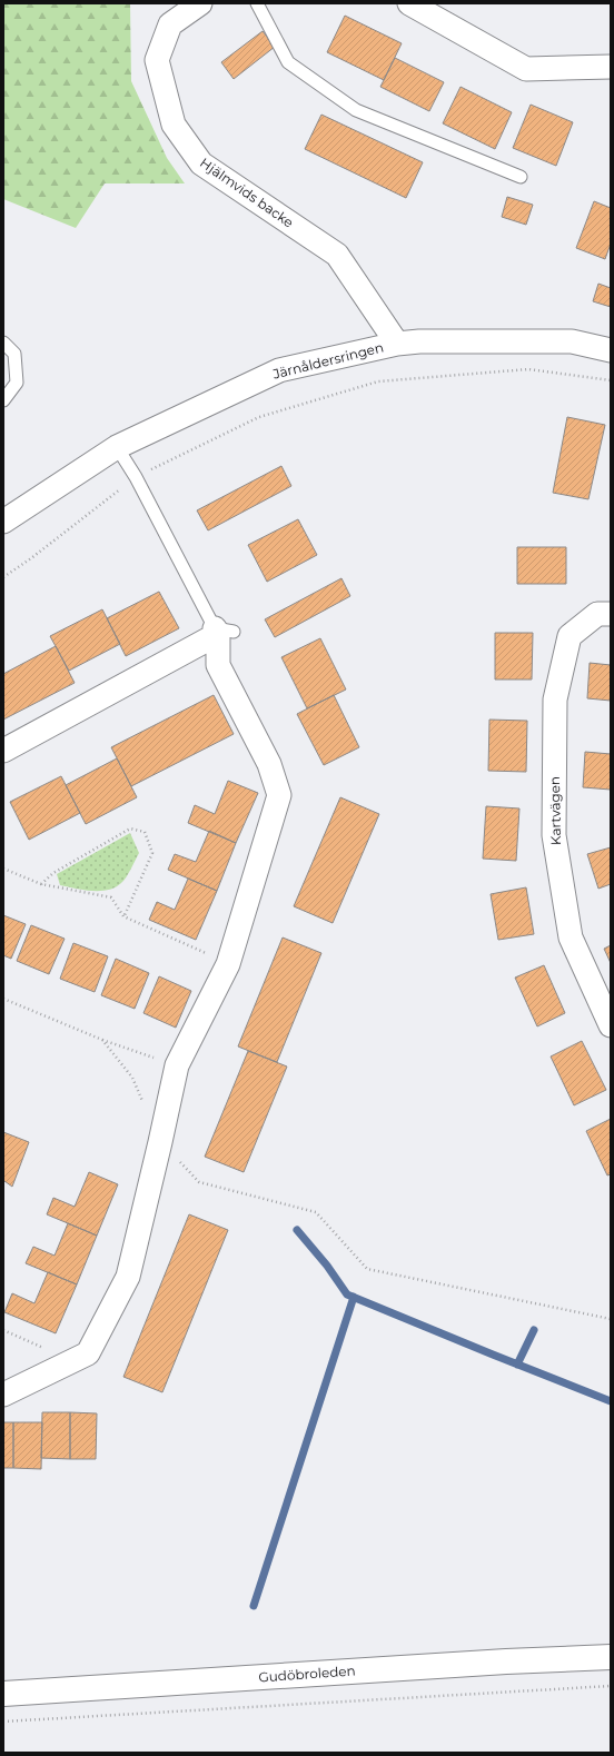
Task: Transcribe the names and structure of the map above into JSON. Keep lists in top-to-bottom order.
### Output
{
  "streets": {
    "main road": ["Gudöbroleden"],
    "street": ["Hjälmvids backe", "Järnåldersringen", "Kartvägen"]
  },
  "crossings": [
    ["Hjälmvids backe", "Järnåldersringen"]
  ]
}
